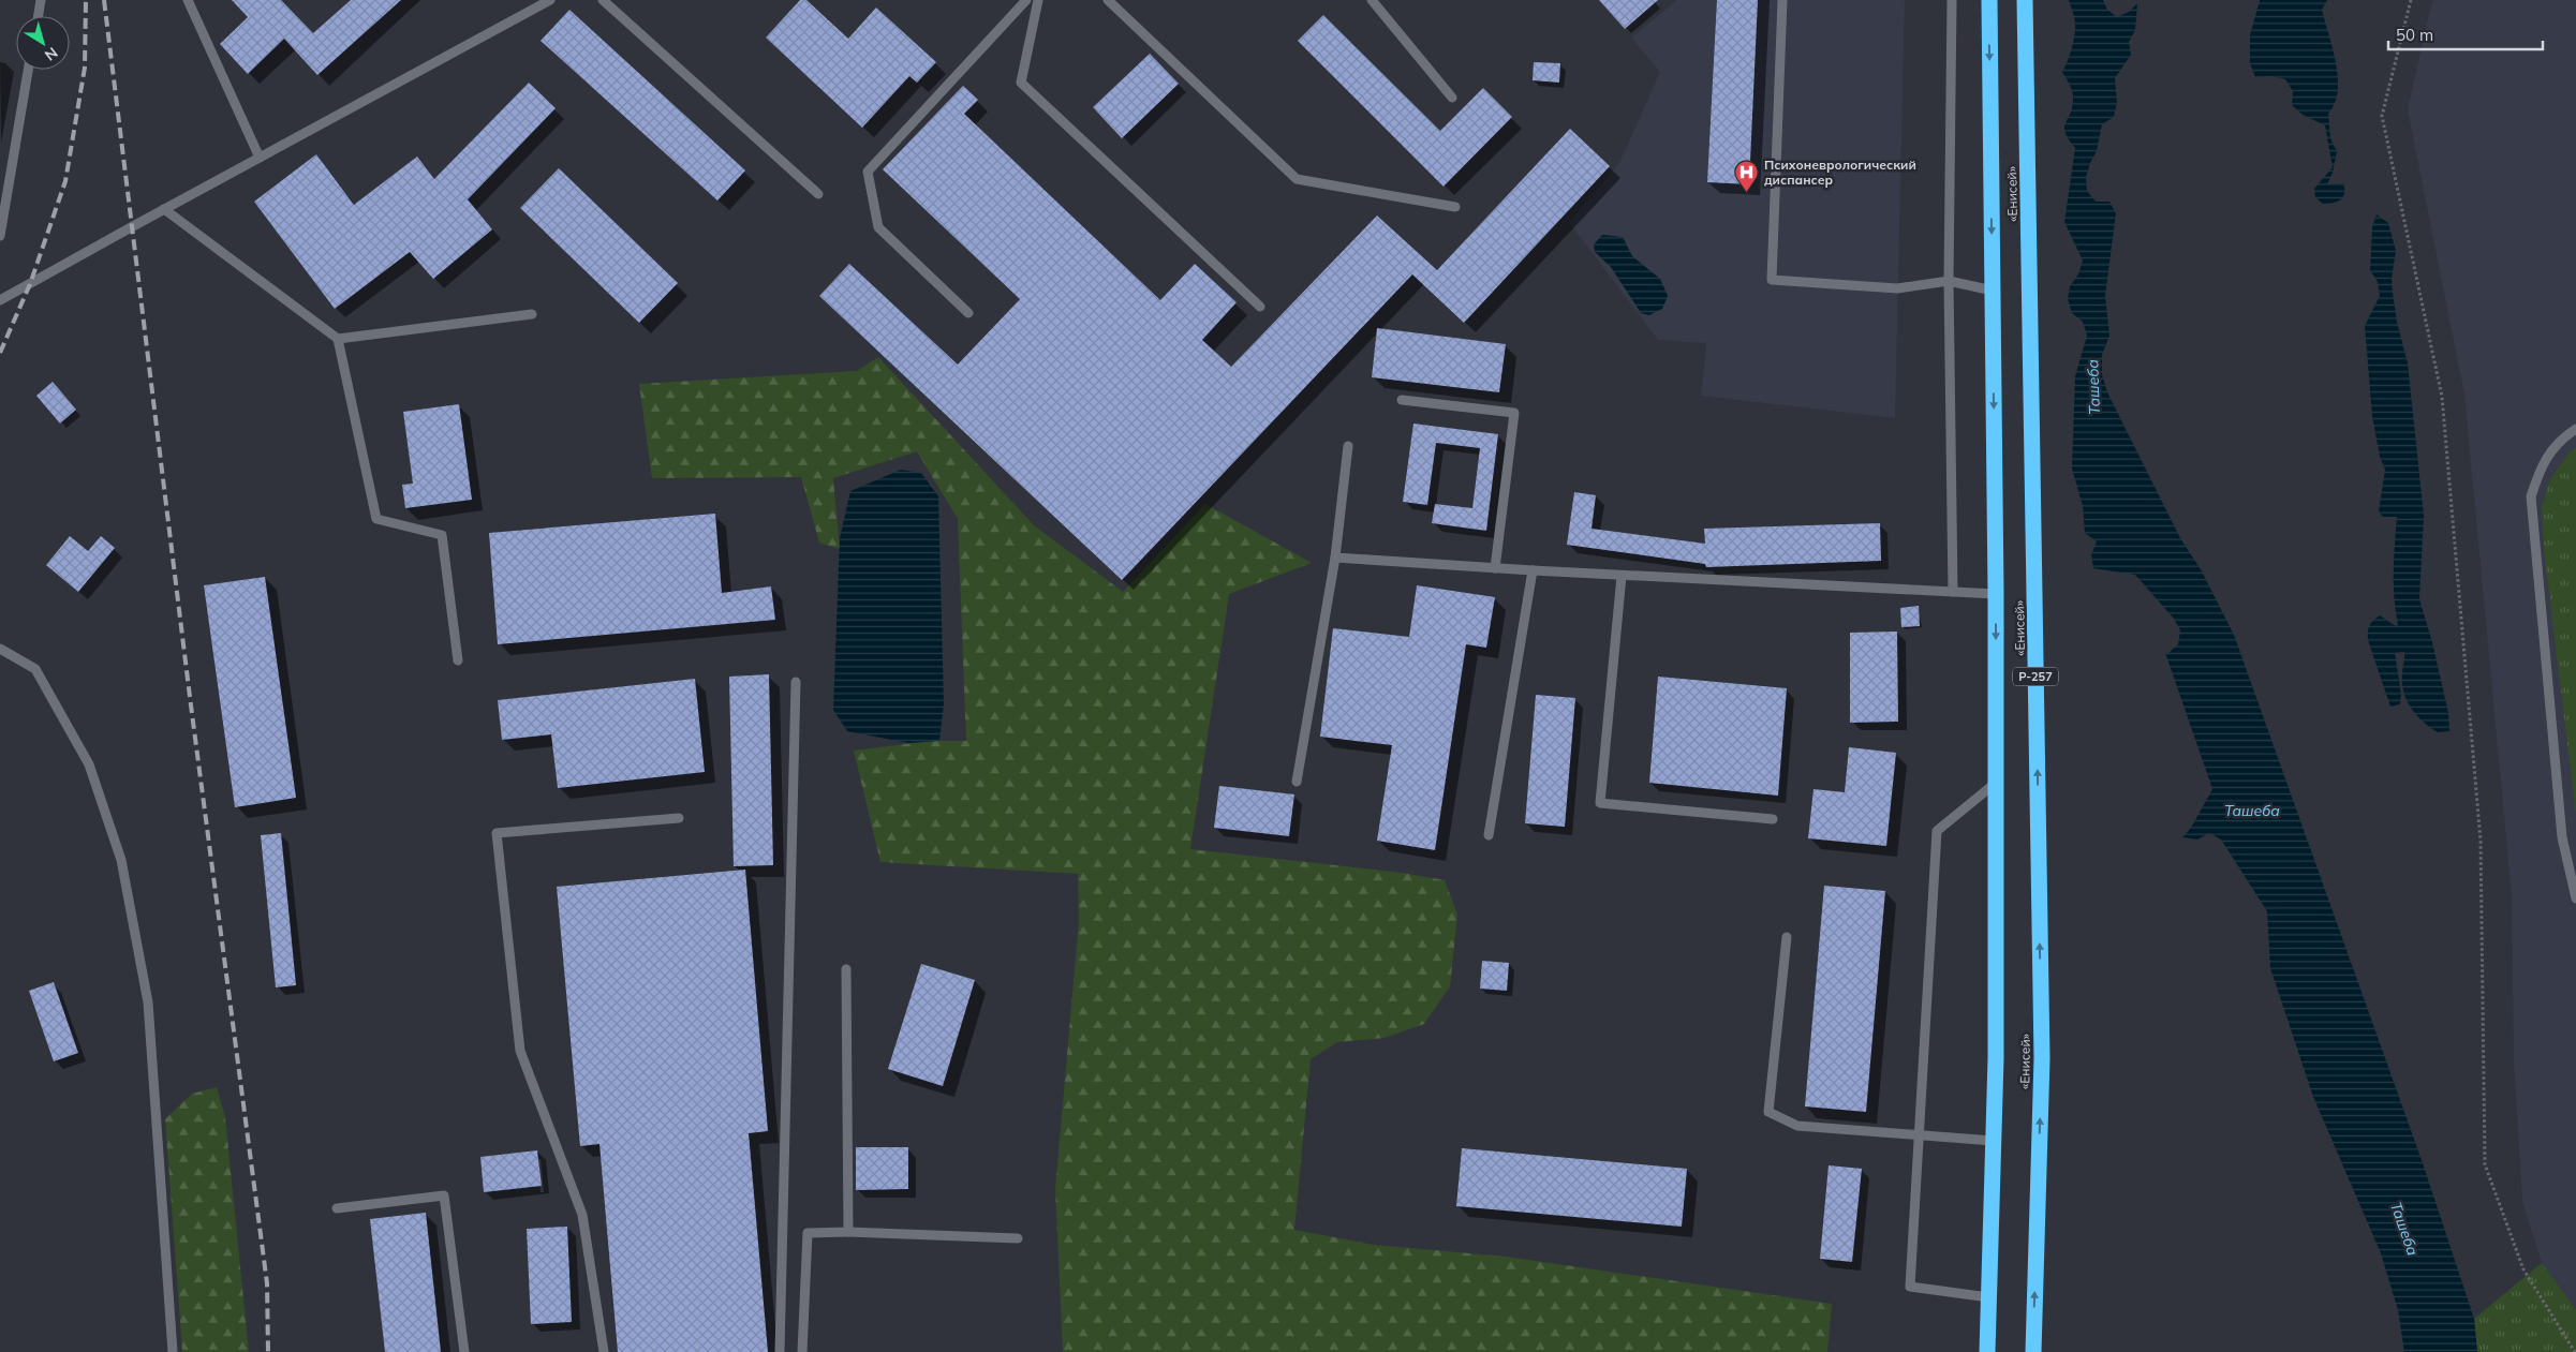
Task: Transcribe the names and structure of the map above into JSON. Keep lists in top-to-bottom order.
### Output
{
  "streets": {
    "highway": ["«Енисей»", "Р-257"]
  },
  "water": ["Ташеба"],
  "places": {
    "hospital": ["Психоневрологический диспансер"]
  },
  "scale_bar": "50 m",
  "north": "bottom right"
}
